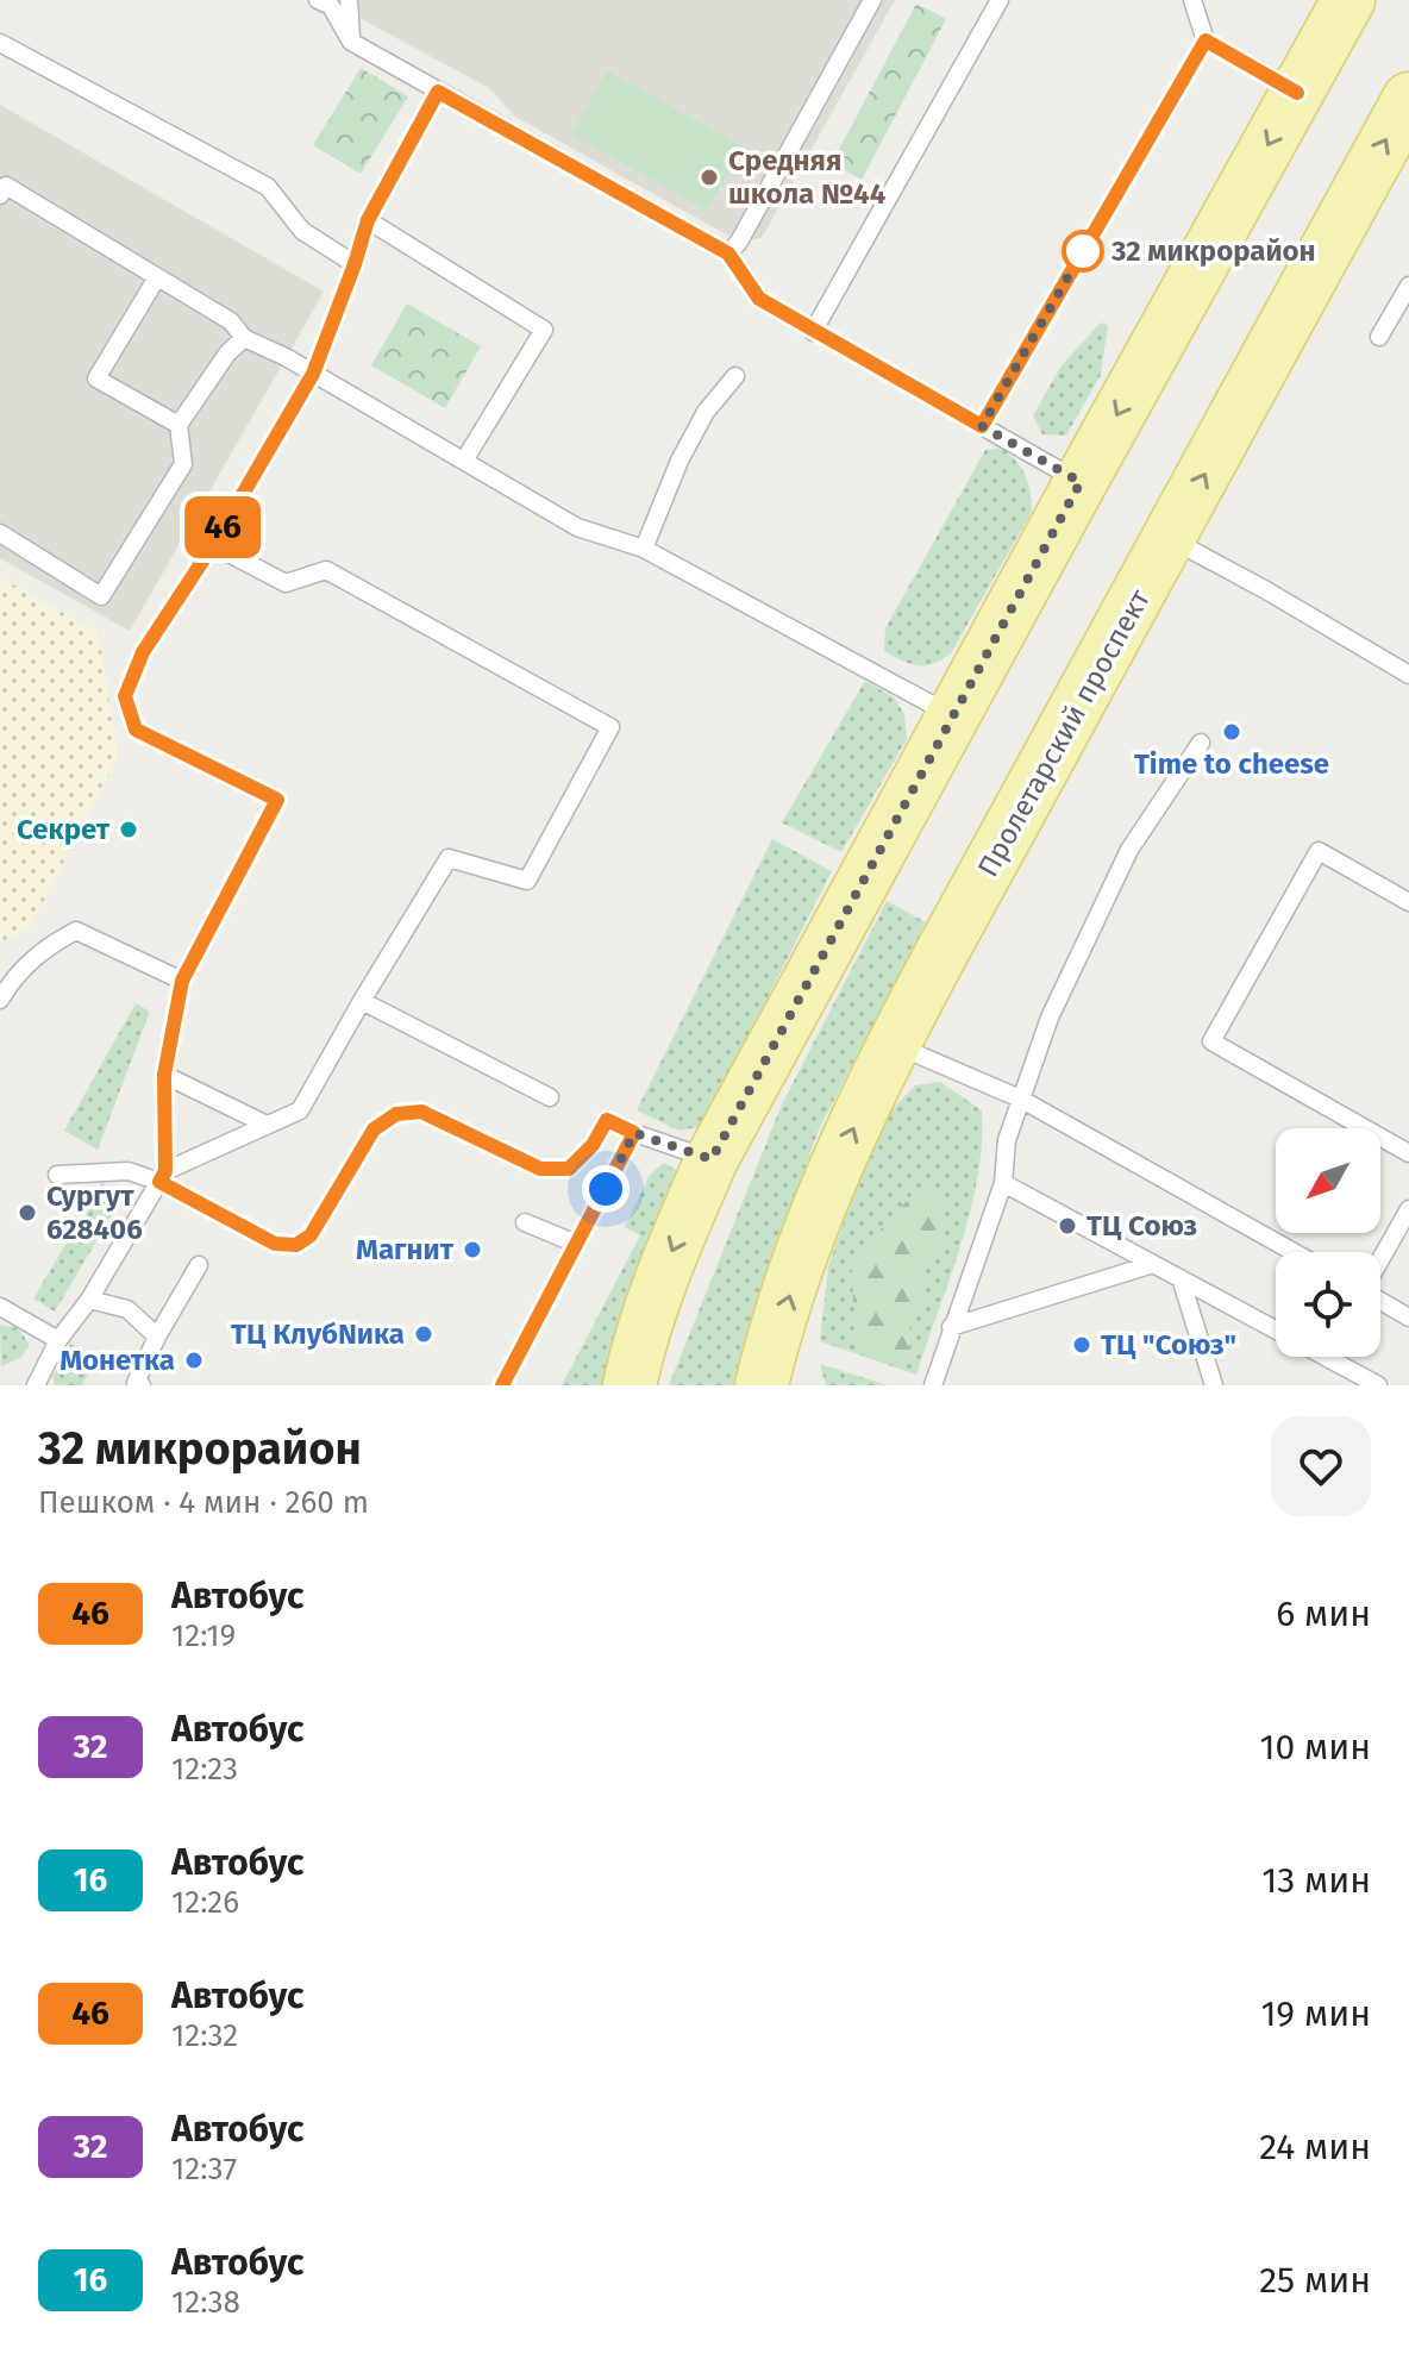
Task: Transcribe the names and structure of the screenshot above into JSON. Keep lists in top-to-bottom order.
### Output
{
  "streets": {
    "main road": ["Пролетарский проспект"]
  },
  "places": [
    "Средняя школа №44",
    "32 микрорайон",
    "Time to cheese",
    "Секрет",
    "Сургут 628406",
    "ТЦ Союз",
    "Магнит",
    "ТЦ КлубNика",
    "ТЦ \"Союз\"",
    "Монетка"
  ],
  "lines": ["bus line 46"],
  "north": "bottom left",
  "page": {
    "on_map": "46",
    "heading": ["32 микрорайон", "Пешком · 4 мин · 260 m"],
    "list": [
      {
        "mark": "46",
        "name": "Автобус",
        "note": "12:19",
        "value": "6 мин"
      },
      {
        "mark": "32",
        "name": "Автобус",
        "note": "12:23",
        "value": "10 мин"
      },
      {
        "mark": "16",
        "name": "Автобус",
        "note": "12:26",
        "value": "13 мин"
      },
      {
        "mark": "46",
        "name": "Автобус",
        "note": "12:32",
        "value": "19 мин"
      },
      {
        "mark": "32",
        "name": "Автобус",
        "note": "12:37",
        "value": "24 мин"
      },
      {
        "mark": "16",
        "name": "Автобус",
        "note": "12:38",
        "value": "25 мин"
      }
    ]
  }
}
